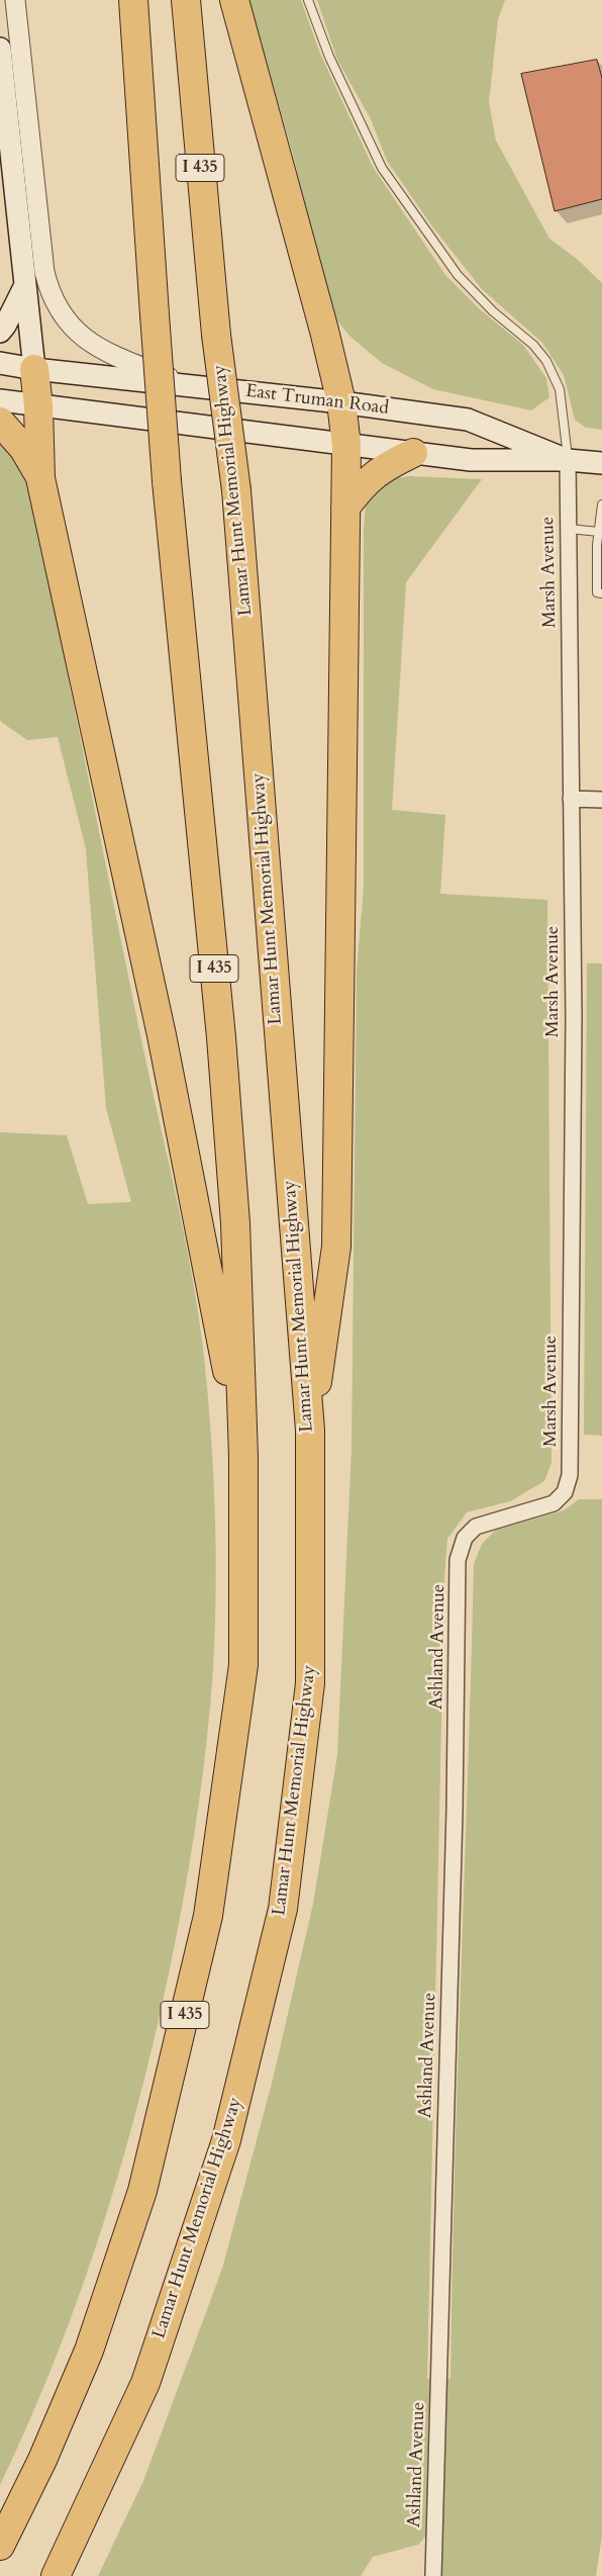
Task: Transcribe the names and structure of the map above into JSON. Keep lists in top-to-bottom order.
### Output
{
  "streets": {
    "highway": ["I 435", "Lamar Hunt Memorial Highway"],
    "main road": ["East Truman Road"],
    "street": ["Marsh Avenue", "Ashland Avenue"]
  },
  "crossings": [
    ["East Truman Road", "Marsh Avenue"],
    ["Marsh Avenue", "Ashland Avenue"]
  ]
}
